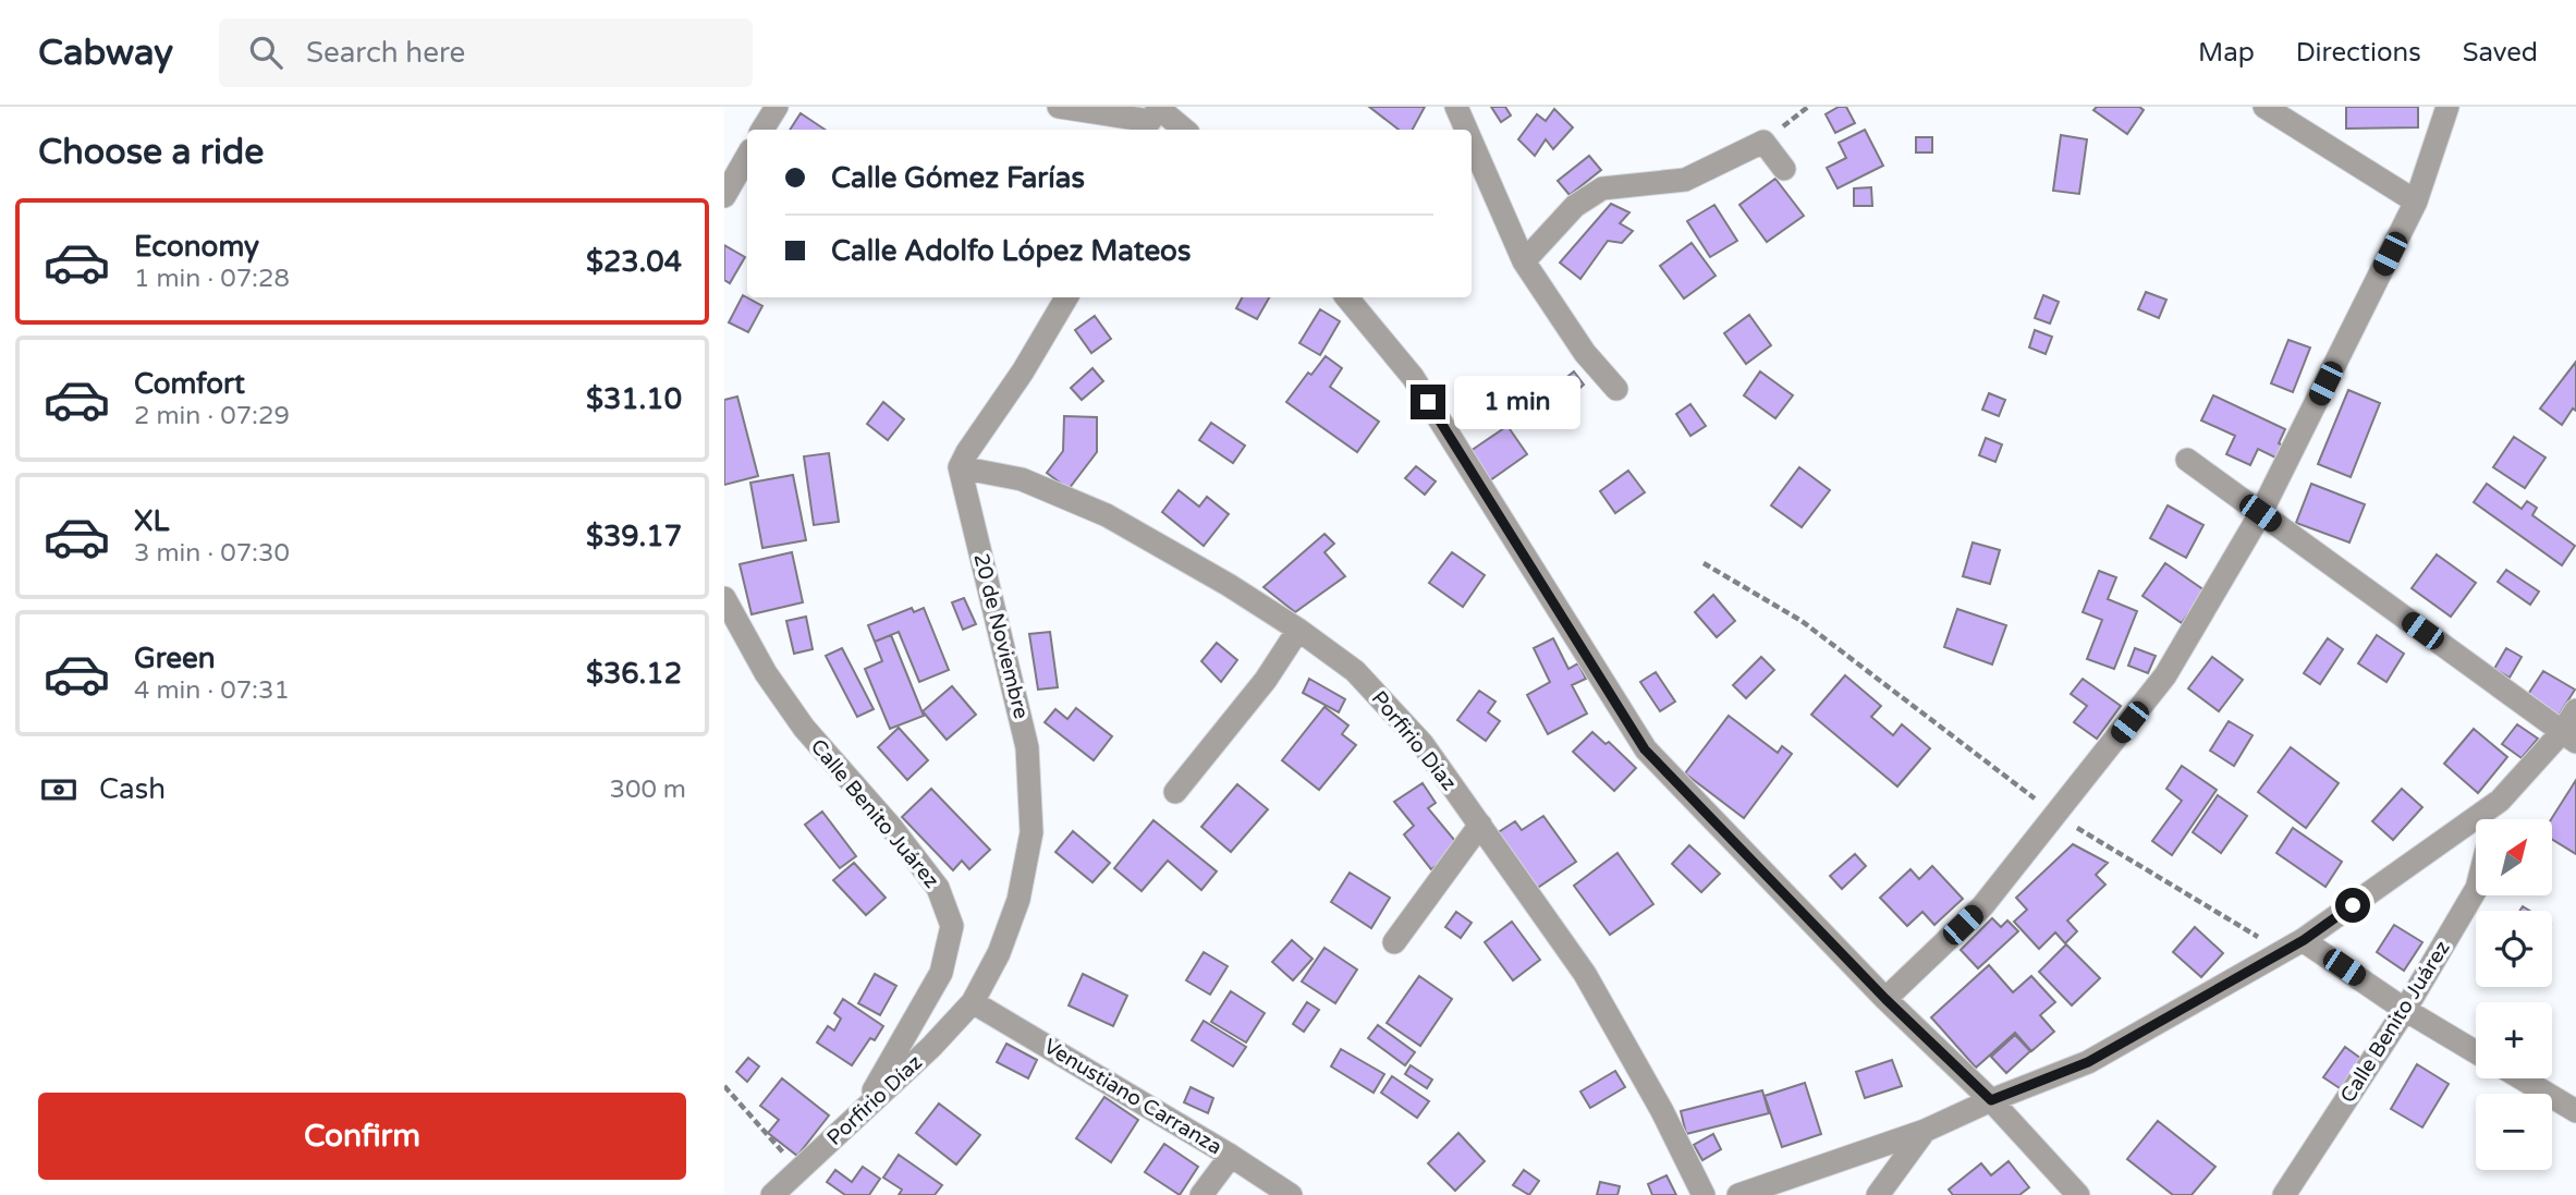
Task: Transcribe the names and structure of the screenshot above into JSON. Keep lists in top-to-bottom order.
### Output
{
  "streets": {
    "street": [
      "20 de Noviembre",
      "Porfirio Díaz",
      "Calle Benito Juárez",
      "Venustiano Carranza"
    ]
  },
  "crossings": [
    ["20 de Noviembre", "Porfirio Díaz"],
    ["20 de Noviembre", "Venustiano Carranza"],
    ["Porfirio Díaz", "Calle Benito Juárez"],
    ["Porfirio Díaz", "Venustiano Carranza"]
  ],
  "north": "top right",
  "page": {
    "header": "Cabway",
    "search": "Search here",
    "nav": ["Map", "Directions", "Saved"],
    "heading": "Choose a ride",
    "banner": ["Calle Gómez Farías", "Calle Adolfo López Mateos"],
    "list": [
      {
        "name": "Economy",
        "note": "1 min · 07:28",
        "value": "$23.04"
      },
      {
        "name": "Comfort",
        "note": "2 min · 07:29",
        "value": "$31.10"
      },
      {
        "name": "XL",
        "note": "3 min · 07:30",
        "value": "$39.17"
      },
      {
        "name": "Green",
        "note": "4 min · 07:31",
        "value": "$36.12"
      }
    ],
    "bubble": "1 min",
    "pay": ["Cash", "300 m"],
    "map_buttons": ["+", "−"],
    "buttons": "Confirm"
  }
}
